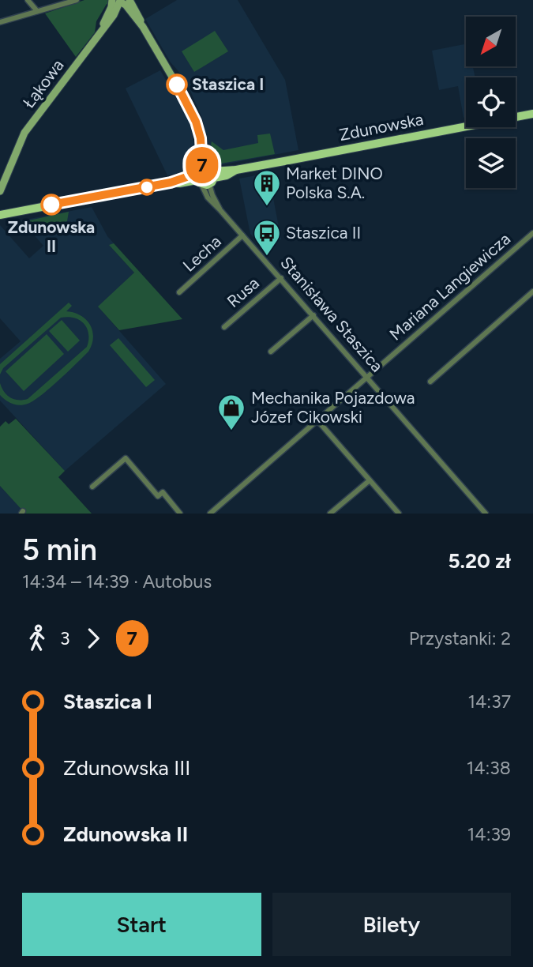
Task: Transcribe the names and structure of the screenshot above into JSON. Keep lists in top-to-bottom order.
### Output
{
  "streets": {
    "main road": ["Zdunowska"],
    "street": [
      "Łąkowa",
      "Lecha",
      "Mariana Langiewicza",
      "Rusa",
      "Stanisława Staszica"
    ]
  },
  "crossings": [
    ["Łąkowa", "Stanisława Staszica"],
    ["Zdunowska", "Stanisława Staszica"],
    ["Lecha", "Stanisława Staszica"],
    ["Mariana Langiewicza", "Stanisława Staszica"],
    ["Rusa", "Stanisława Staszica"]
  ],
  "places": {
    "other": ["Staszica I", "Zdunowska II"],
    "building": ["Market DINO Polska S.A."],
    "bus stop": ["Staszica II"],
    "shop": ["Mechanika Pojazdowa Józef Cikowski"]
  },
  "lines": ["bus line 7"],
  "north": "bottom left",
  "page": {
    "on_map": "7",
    "heading": ["5 min", "14:34 – 14:39 · Autobus", "5.20 zł"],
    "legs": ["3", "7", "Przystanki: 2"],
    "list": [
      {
        "name": "Staszica I",
        "value": "14:37"
      },
      {
        "name": "Zdunowska III",
        "value": "14:38"
      },
      {
        "name": "Zdunowska II",
        "value": "14:39"
      }
    ],
    "buttons": ["Start", "Bilety"]
  }
}
